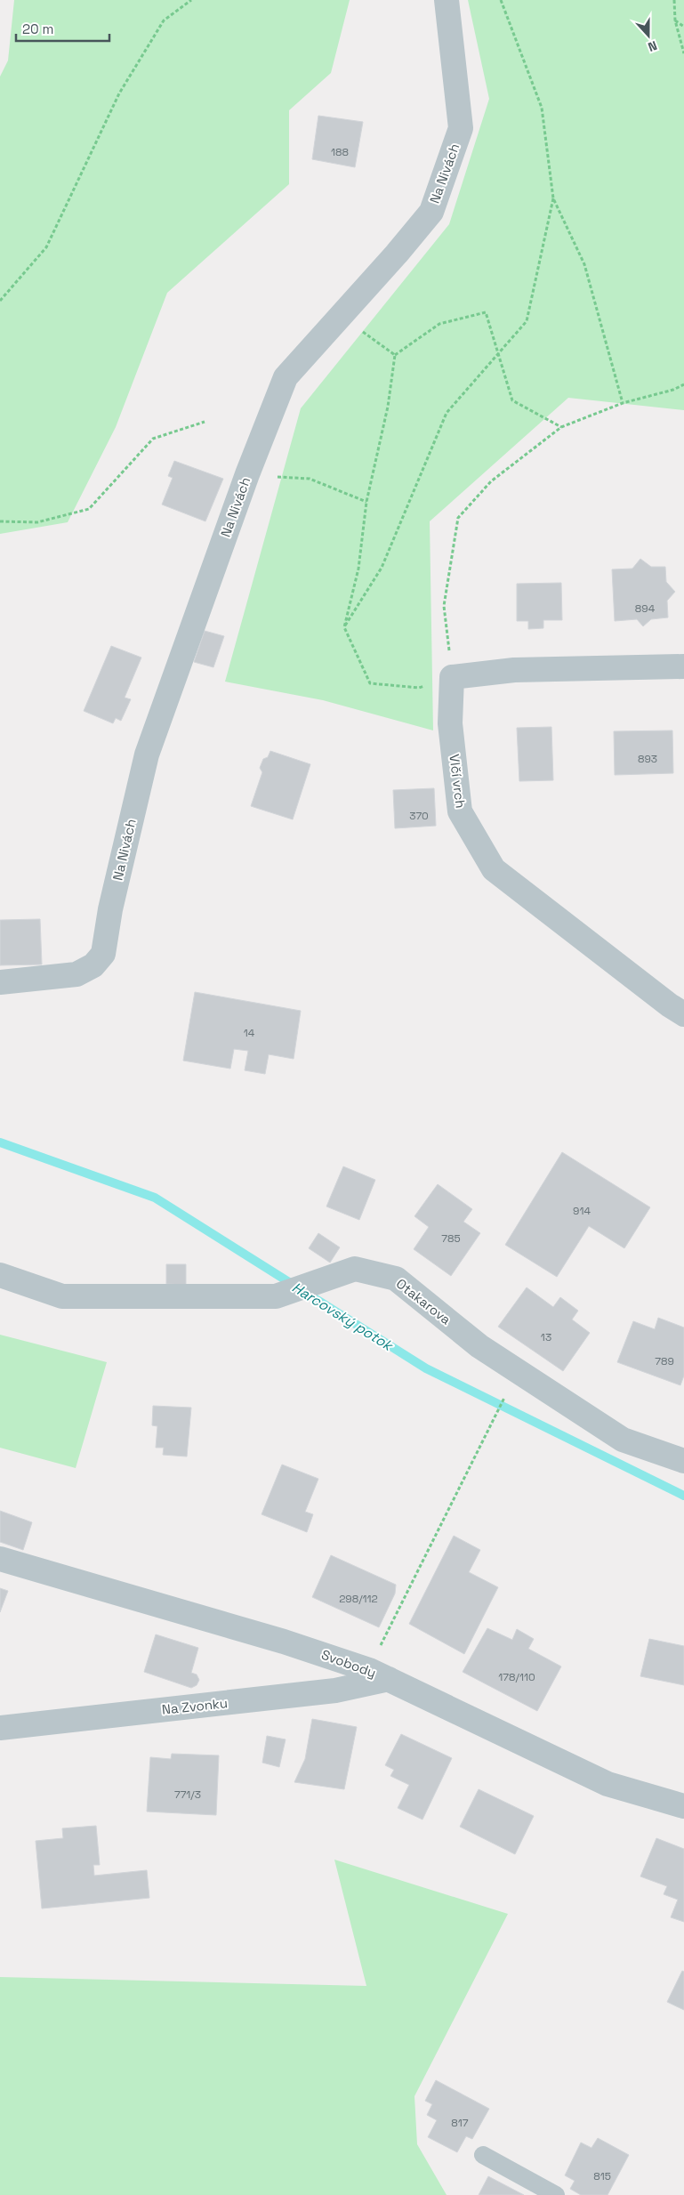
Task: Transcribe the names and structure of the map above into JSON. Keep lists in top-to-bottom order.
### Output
{
  "streets": {
    "street": [
      "Na Nivách",
      "Vlčí vrch",
      "Otakarova",
      "Svobody",
      "Na Zvonku"
    ]
  },
  "crossings": [
    ["Svobody", "Na Zvonku"]
  ],
  "water": ["Harcovský potok"],
  "house_numbers": [
    "188",
    "894",
    "893",
    "370",
    "14",
    "914",
    "785",
    "13",
    "789",
    "298/112",
    "178/110",
    "771/3",
    "817",
    "815"
  ],
  "scale_bar": "20 m",
  "north": "bottom"
}
